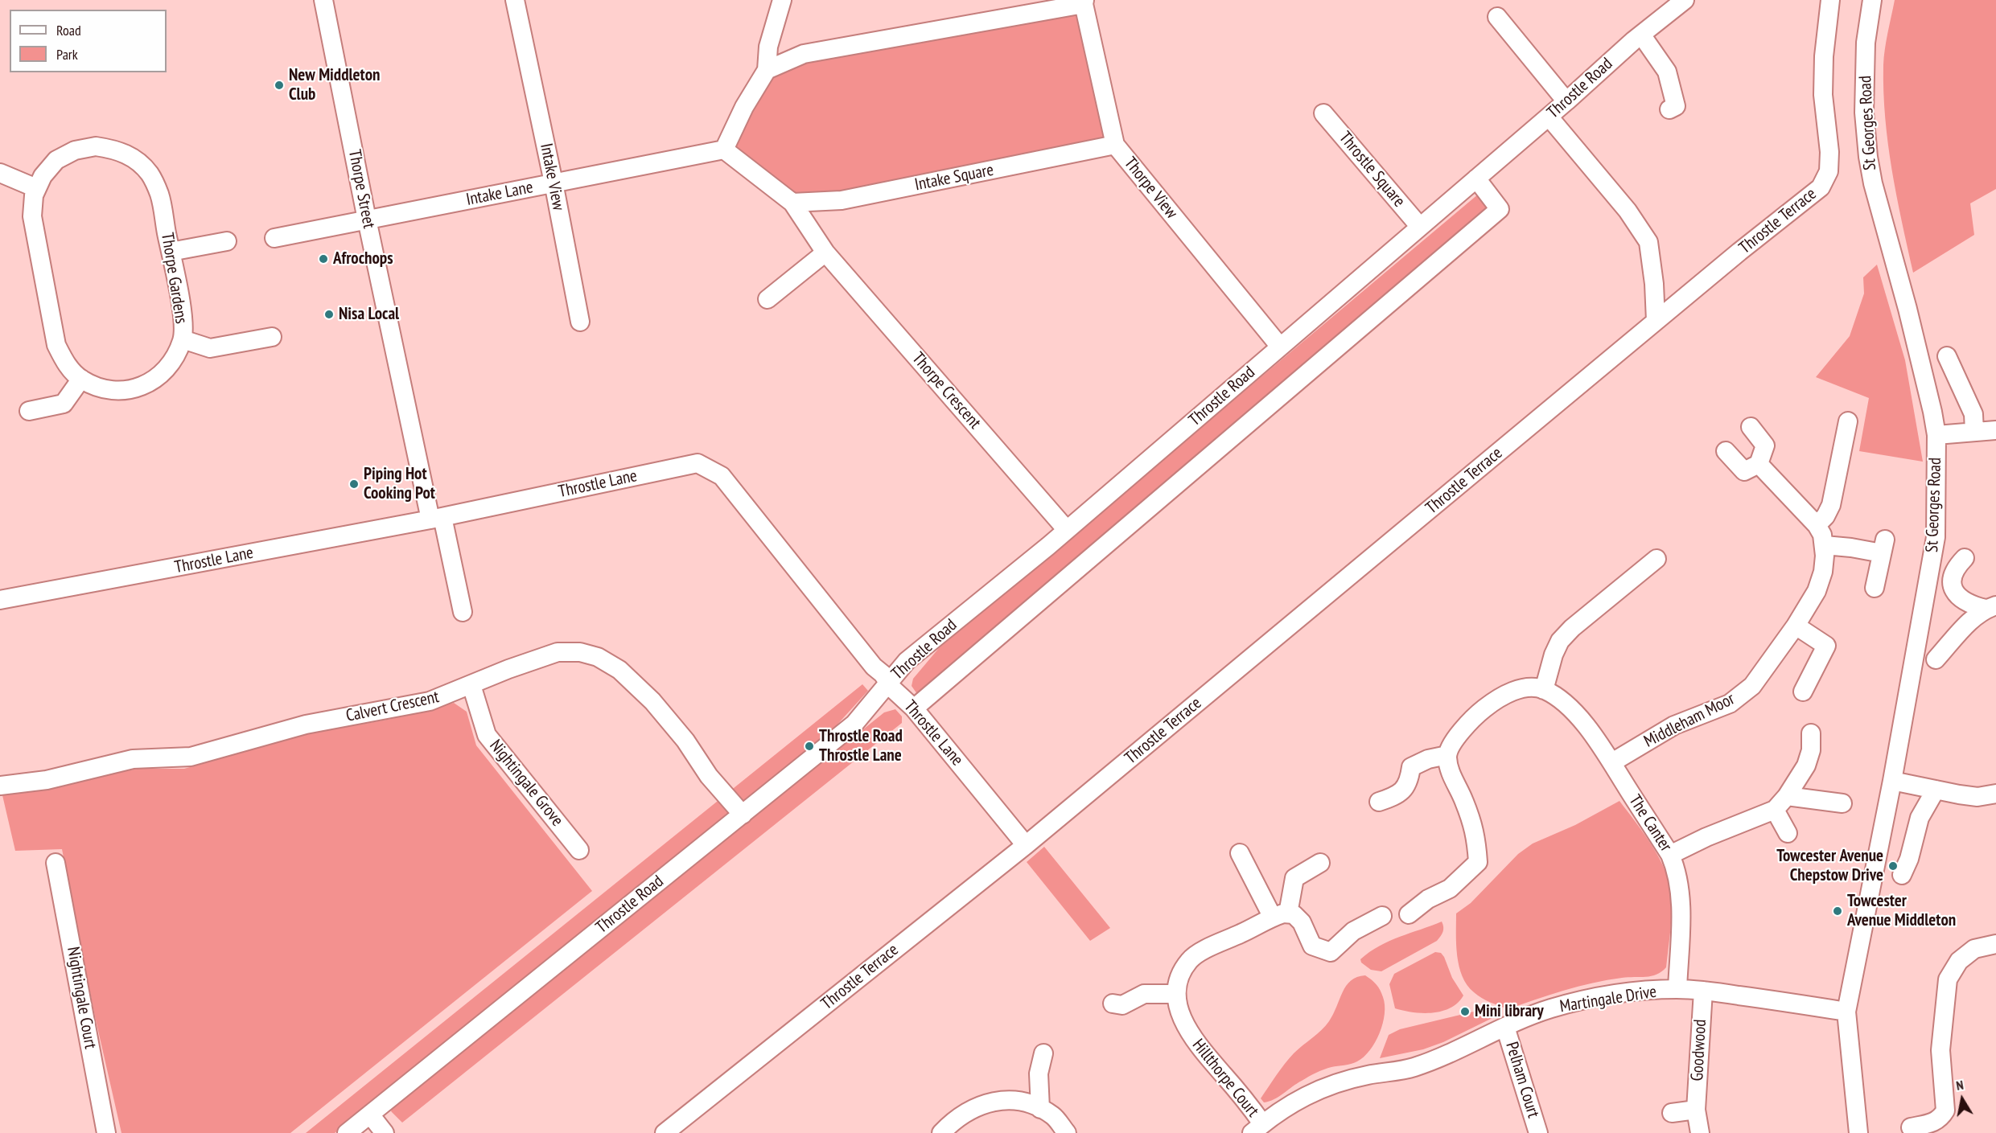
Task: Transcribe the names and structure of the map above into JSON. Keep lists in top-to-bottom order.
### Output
{
  "streets": {
    "street": [
      "Throstle Road",
      "St Georges Road",
      "Throstle Square",
      "Intake View",
      "Intake Square",
      "Thorpe View",
      "Thorpe Street",
      "Intake Lane",
      "Throstle Terrace",
      "Thorpe Gardens",
      "Thorpe Crescent",
      "Throstle Lane",
      "Calvert Crescent",
      "Middleham Moor",
      "Nightingale Grove",
      "The Canter",
      "Nightingale Court",
      "Martingale Drive",
      "Goodwood",
      "Hillthorpe Court",
      "Pelham Court"
    ]
  },
  "crossings": [
    ["Throstle Road", "Throstle Square"],
    ["Throstle Road", "Thorpe View"],
    ["Throstle Road", "Thorpe Crescent"],
    ["Throstle Road", "Throstle Lane"],
    ["Throstle Road", "Calvert Crescent"],
    ["St Georges Road", "Martingale Drive"],
    ["Intake View", "Intake Lane"],
    ["Intake Square", "Thorpe View"],
    ["Intake Square", "Thorpe Crescent"],
    ["Thorpe Street", "Intake Lane"],
    ["Thorpe Street", "Throstle Lane"],
    ["Intake Lane", "Thorpe Crescent"],
    ["Throstle Terrace", "Throstle Lane"],
    ["Calvert Crescent", "Nightingale Grove"],
    ["Middleham Moor", "The Canter"],
    ["The Canter", "Martingale Drive"],
    ["Martingale Drive", "Goodwood"],
    ["Martingale Drive", "Hillthorpe Court"],
    ["Martingale Drive", "Pelham Court"]
  ],
  "places": [
    "New Middleton Club",
    "Afrochops",
    "Nisa Local",
    "Piping Hot Cooking Pot",
    "Throstle Road Throstle Lane",
    "Towcester Avenue Chepstow Drive",
    "Towcester Avenue Middleton",
    "Mini library"
  ],
  "legend": ["Road", "Park"],
  "north": "top"
}
